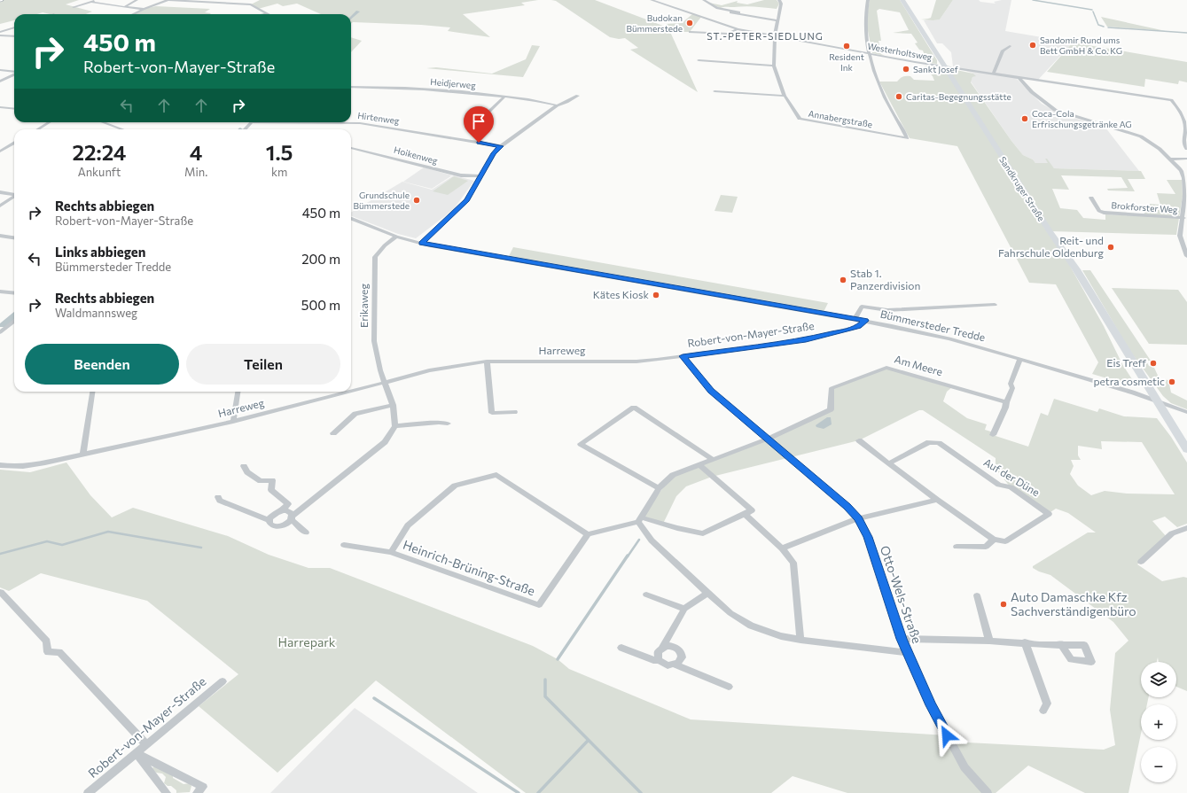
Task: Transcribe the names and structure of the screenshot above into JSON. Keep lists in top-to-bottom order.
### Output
{
  "streets": {
    "street": [
      "Westerholtsweg",
      "Heidjerweg",
      "Hirtenweg",
      "Annabergstraße",
      "Hoikenweg",
      "Sandkruger Straße",
      "Brokforster Weg",
      "Erikaweg",
      "Bümmersteder Tredde",
      "Robert-von-Mayer-Straße",
      "Harreweg",
      "Am Meere",
      "Auf der Düne",
      "Heinrich-Brüning-Straße",
      "Otto-Wels-Straße"
    ]
  },
  "crossings": [
    ["Westerholtsweg", "Annabergstraße"],
    ["Westerholtsweg", "Sandkruger Straße"],
    ["Westerholtsweg", "Brokforster Weg"],
    ["Sandkruger Straße", "Bümmersteder Tredde"],
    ["Erikaweg", "Bümmersteder Tredde"],
    ["Erikaweg", "Harreweg"],
    ["Bümmersteder Tredde", "Robert-von-Mayer-Straße"],
    ["Robert-von-Mayer-Straße", "Harreweg"],
    ["Robert-von-Mayer-Straße", "Otto-Wels-Straße"],
    ["Am Meere", "Otto-Wels-Straße"]
  ],
  "districts": ["ST.-PETER-SIEDLUNG"],
  "parks": ["Harrepark"],
  "places": [
    "Budokan Bümmerstede",
    "Sandomir Rund ums Bett GmbH & Co. KG",
    "Resident Ink",
    "Sankt Josef",
    "Caritas-Begegnungsstätte",
    "Coca-Cola Erfrischungsgetränke AG",
    "Grundschule Bümmerstede",
    "Reit- und Fahrschule Oldenburg",
    "Stab 1. Panzerdivision",
    "Kätes Kiosk",
    "Eis Treff",
    "petra cosmetic",
    "Auto Damaschke Kfz Sachverständigenbüro"
  ],
  "page": {
    "turn": ["450 m", "Robert-von-Mayer-Straße"],
    "eta": [
      "22:24",
      "Ankunft",
      "4",
      "Min.",
      "1.5",
      "km"
    ],
    "list": [
      {
        "name": "Rechts abbiegen",
        "note": "Robert-von-Mayer-Straße",
        "value": "450 m"
      },
      {
        "name": "Links abbiegen",
        "note": "Bümmersteder Tredde",
        "value": "200 m"
      },
      {
        "name": "Rechts abbiegen",
        "note": "Waldmannsweg",
        "value": "500 m"
      }
    ],
    "buttons": ["Beenden", "Teilen"],
    "map_buttons": ["+", "−"]
  }
}
